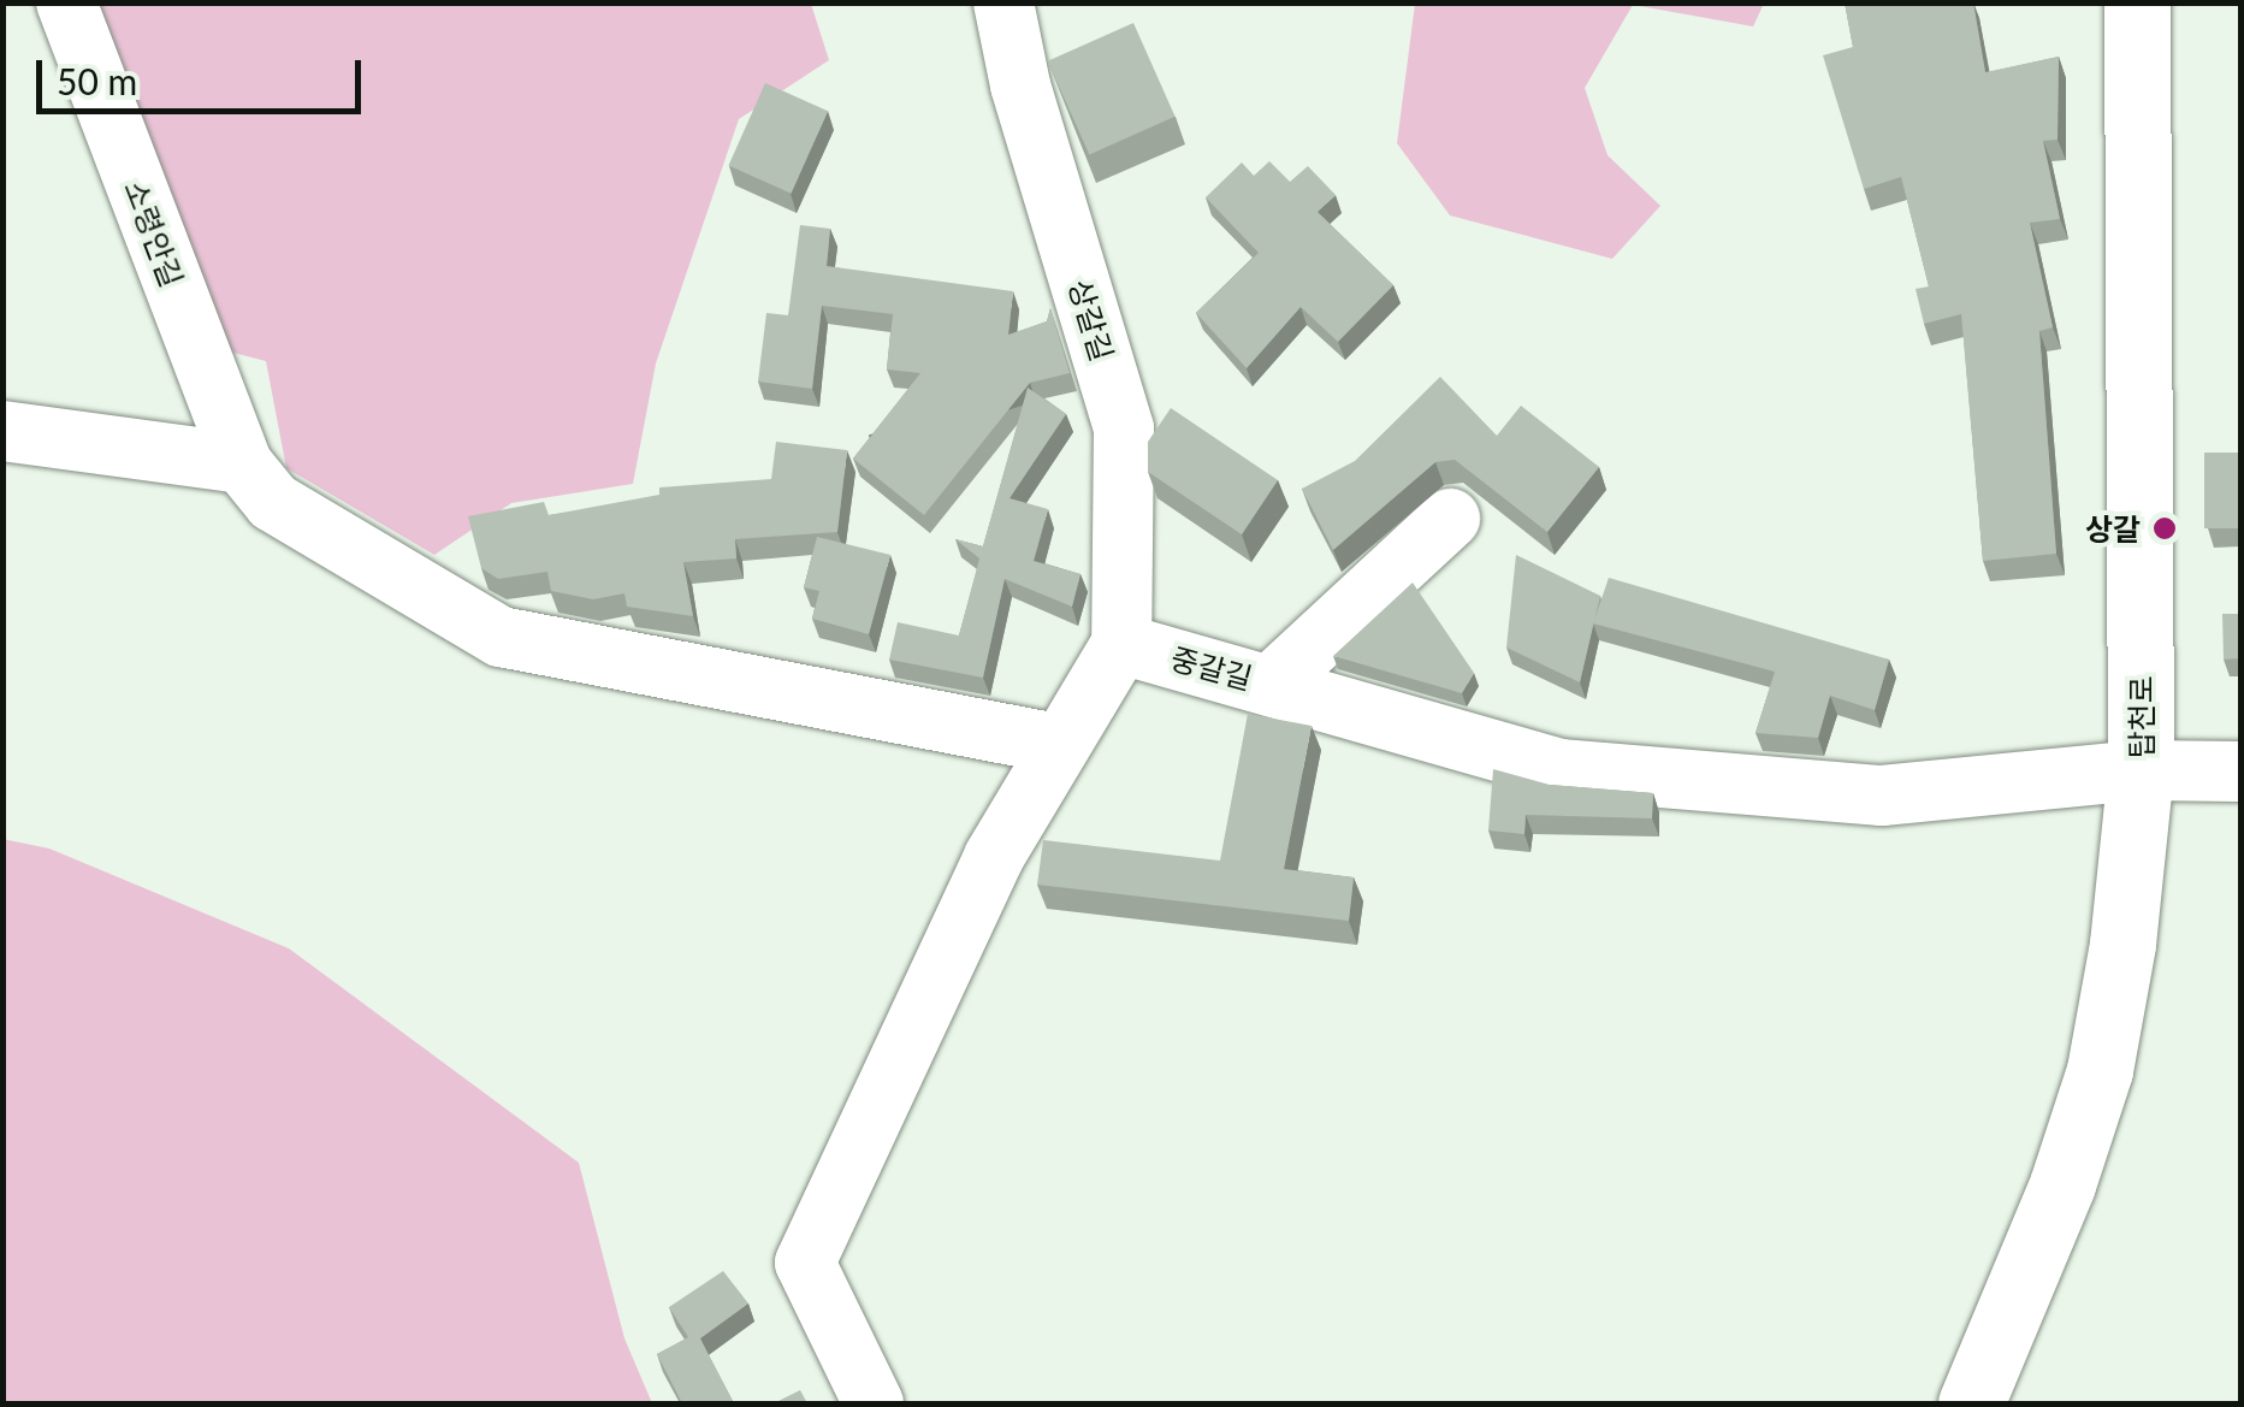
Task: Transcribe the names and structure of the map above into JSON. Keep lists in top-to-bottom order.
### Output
{
  "streets": {
    "main road": ["탑천로"],
    "street": ["소령안길", "상갈길", "중갈길"]
  },
  "crossings": [
    ["상갈길", "중갈길"],
    ["중갈길", "탑천로"]
  ],
  "places": ["상갈"],
  "scale_bar": "50 m"
}
